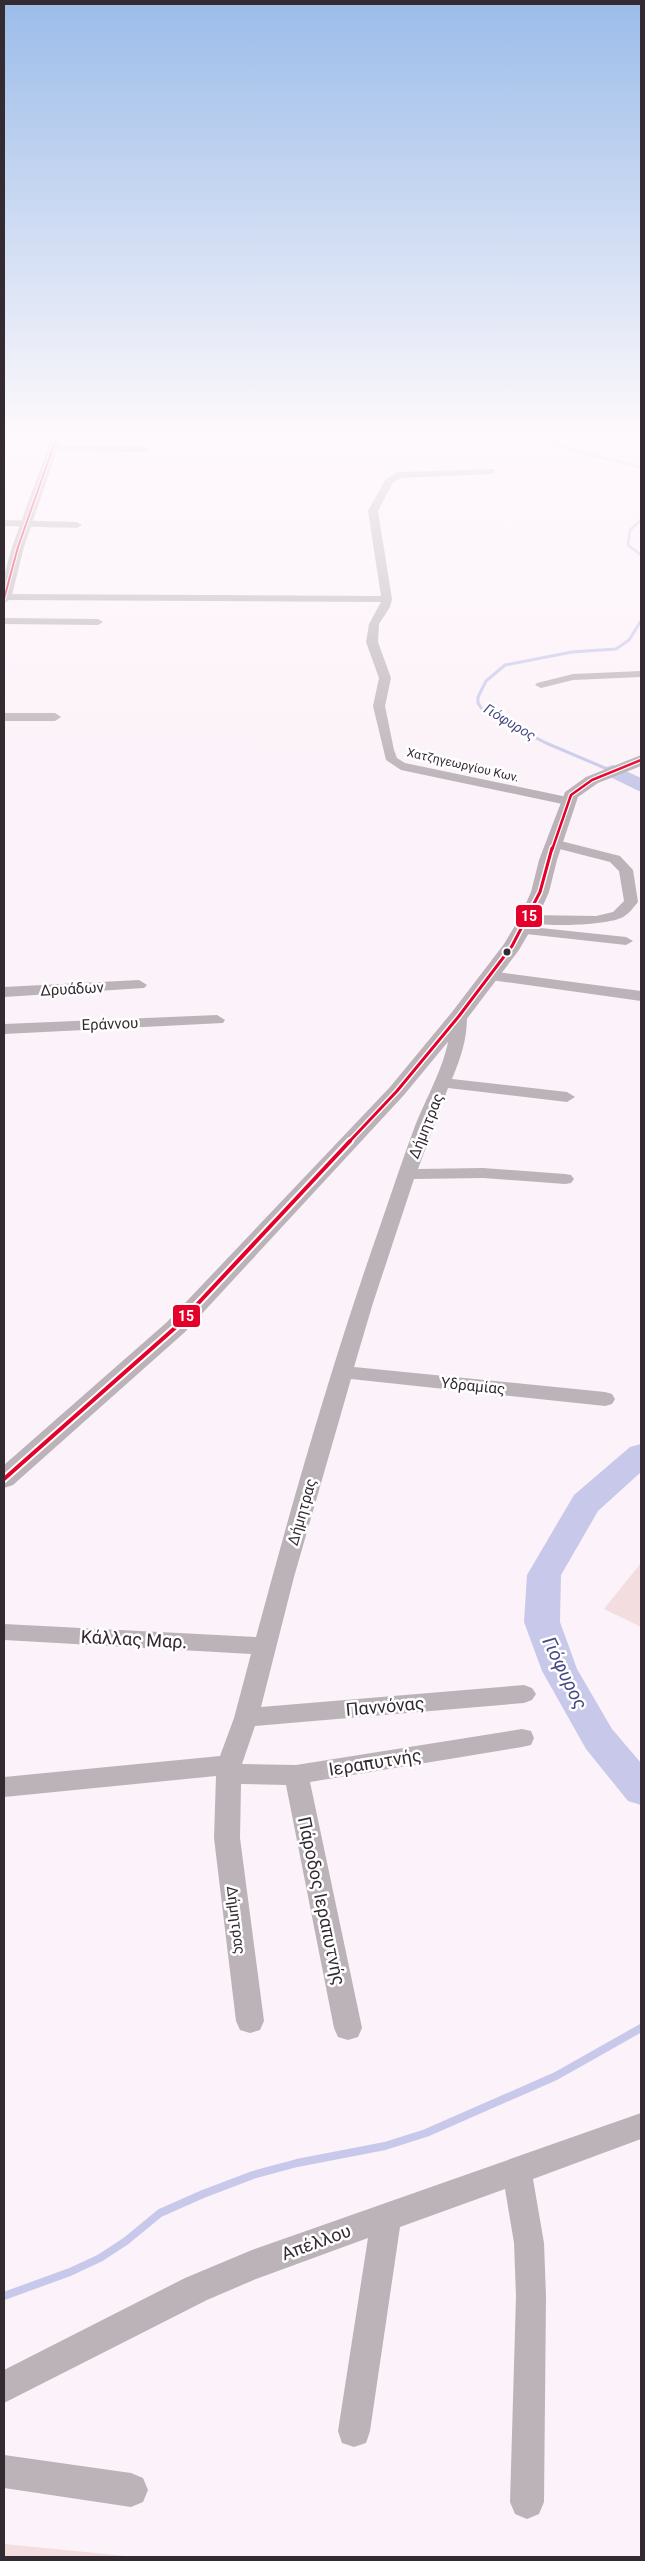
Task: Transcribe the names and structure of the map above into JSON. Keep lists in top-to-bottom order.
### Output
{
  "streets": {
    "street": [
      "Χατζηγεωργίου Κων.",
      "Δρυάδων",
      "Εράννου",
      "Δήμητρας",
      "Υδραμίας",
      "Κάλλας Μαρ.",
      "Παννόνας",
      "Ιεραπυτνής",
      "Πάροδος Ιεραπυτνής",
      "Απέλλου"
    ]
  },
  "crossings": [
    ["Δήμητρας", "Υδραμίας"],
    ["Δήμητρας", "Κάλλας Μαρ."],
    ["Δήμητρας", "Παννόνας"],
    ["Δήμητρας", "Ιεραπυτνής"],
    ["Ιεραπυτνής", "Πάροδος Ιεραπυτνής"]
  ],
  "water": ["Γιόφυρος"],
  "lines": ["transit line 15"]
}
